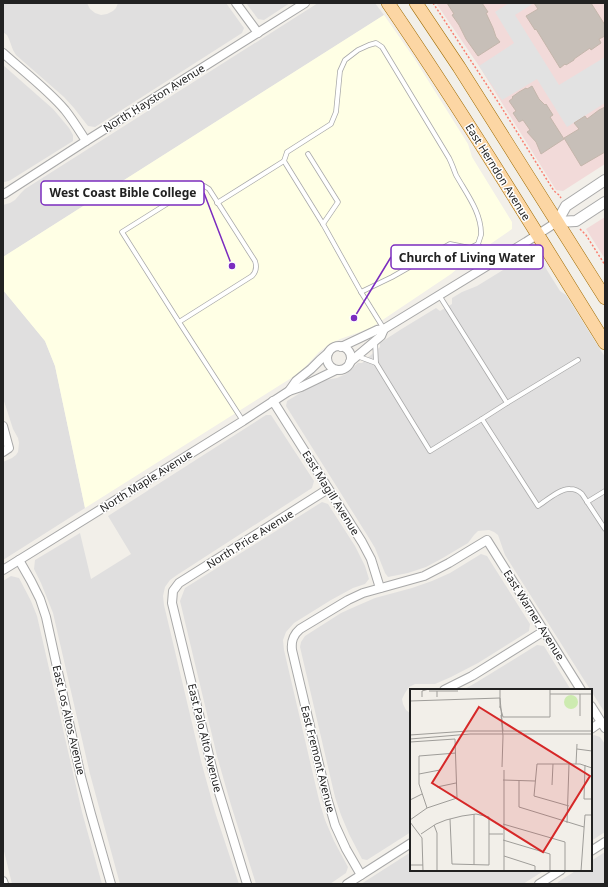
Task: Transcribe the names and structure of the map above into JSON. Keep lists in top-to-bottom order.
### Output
{
  "streets": {
    "main road": ["East Herndon Avenue"],
    "street": [
      "North Hayston Avenue",
      "North Maple Avenue",
      "East Magill Avenue",
      "North Price Avenue",
      "East Warner Avenue",
      "East Los Altos Avenue",
      "East Palo Alto Avenue",
      "East Fremont Avenue"
    ]
  },
  "crossings": [
    ["East Herndon Avenue", "North Maple Avenue"],
    ["North Maple Avenue", "East Magill Avenue"],
    ["North Maple Avenue", "East Los Altos Avenue"],
    ["East Magill Avenue", "North Price Avenue"],
    ["East Magill Avenue", "East Warner Avenue"],
    ["East Magill Avenue", "East Fremont Avenue"],
    ["North Price Avenue", "East Palo Alto Avenue"],
    ["East Warner Avenue", "East Fremont Avenue"]
  ],
  "places": ["West Coast Bible College", "Church of Living Water"]
}
